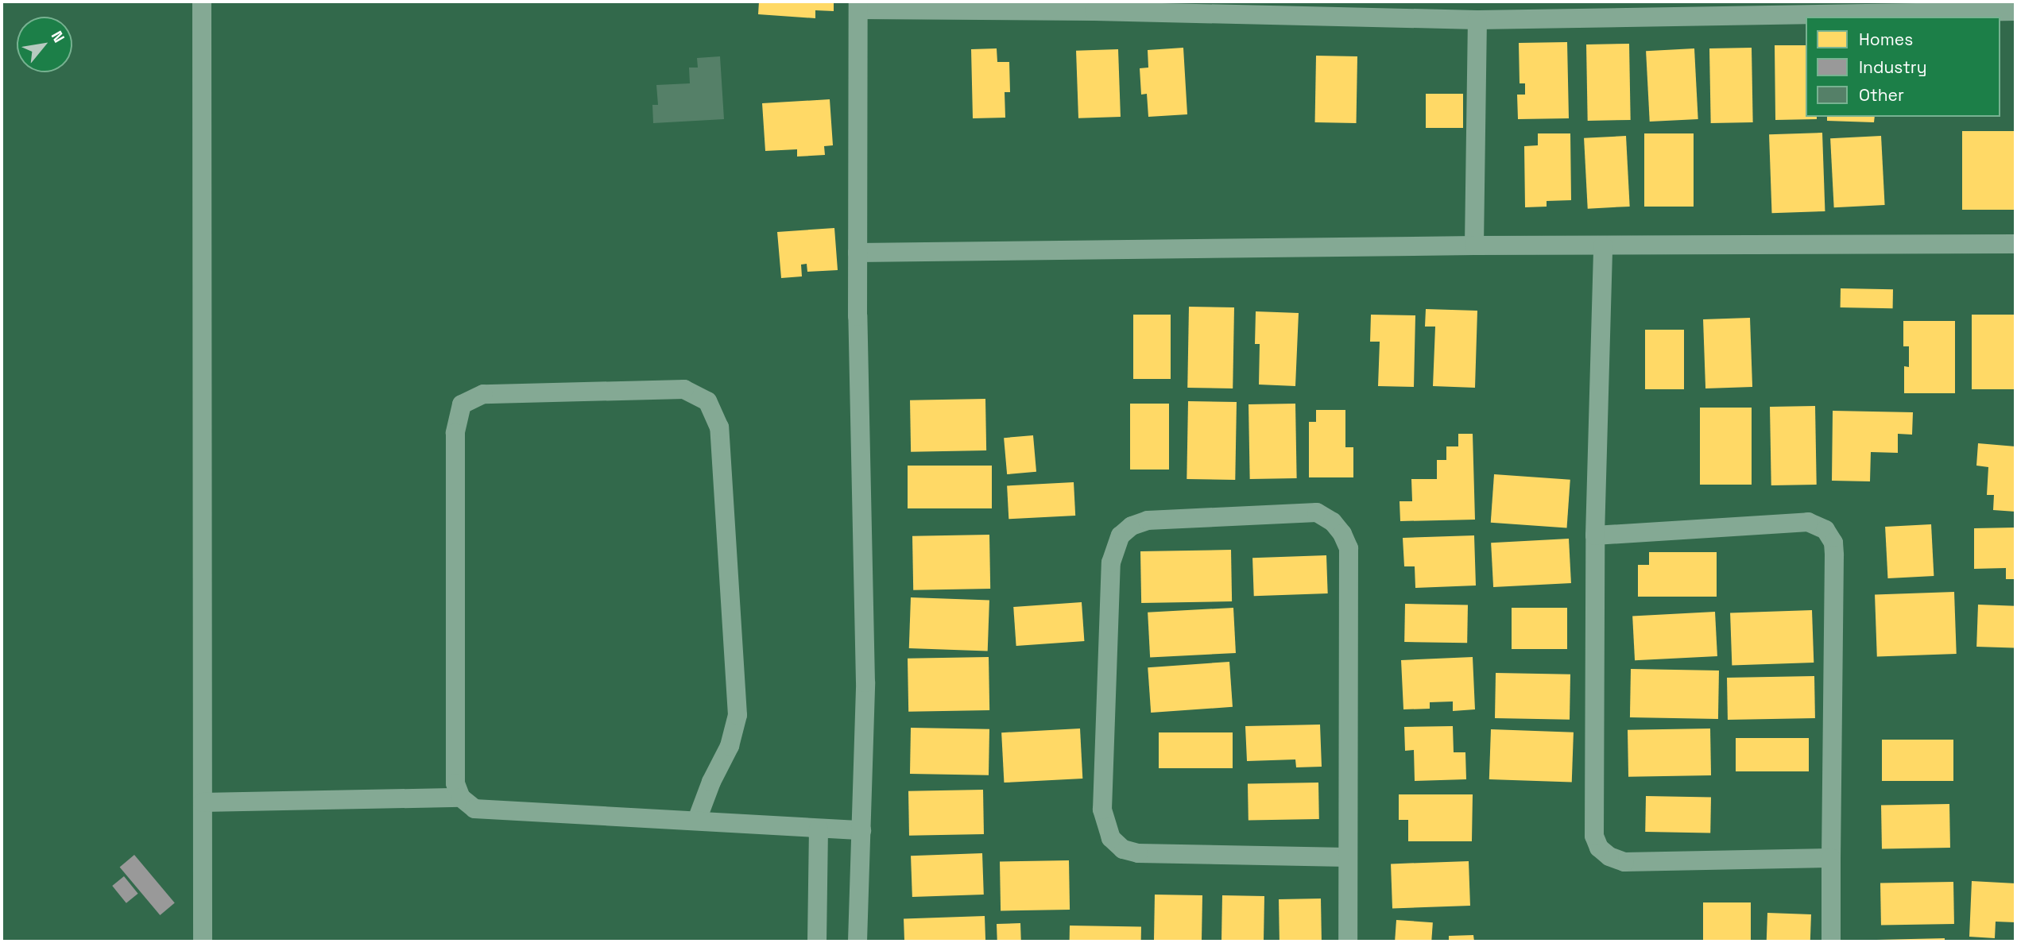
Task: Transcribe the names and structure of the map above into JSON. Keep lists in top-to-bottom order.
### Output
{
  "legend": ["Homes", "Industry", "Other"],
  "north": "top right"
}
